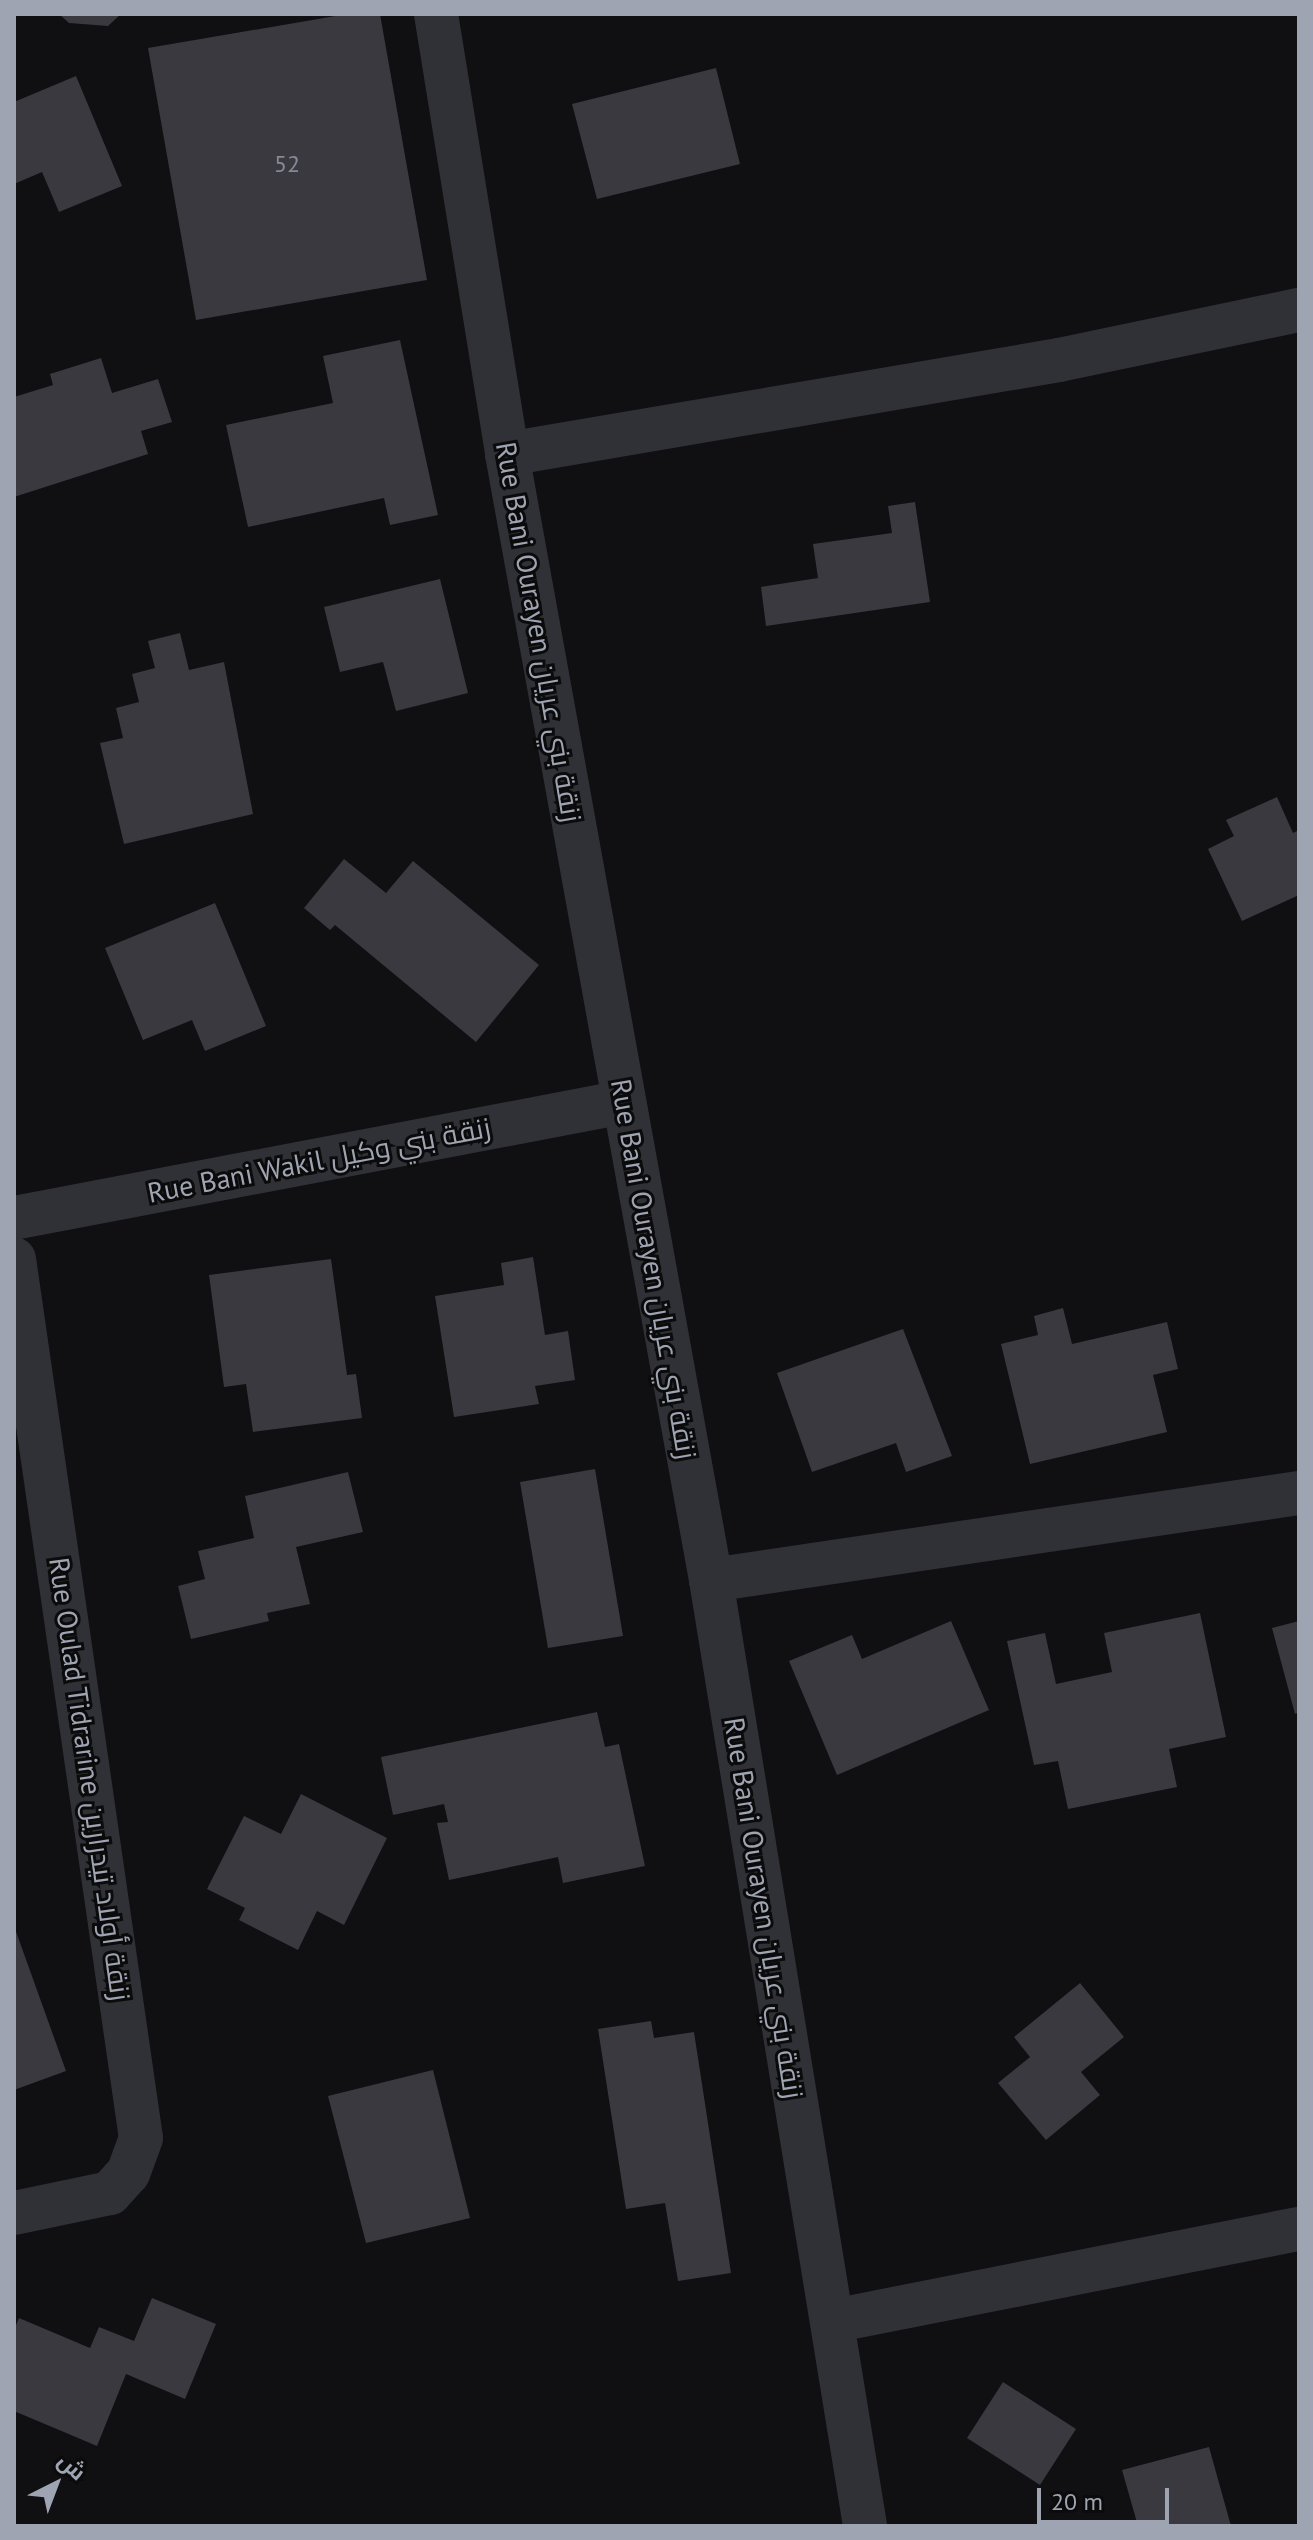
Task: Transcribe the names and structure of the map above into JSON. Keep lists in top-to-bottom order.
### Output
{
  "streets": {
    "street": ["Rue Bani Ourayen زنقة بني عريان", "Rue Bani Wakil زنقة بني وكيل", "Rue Oulad Tidrarine زنقة أولاد تيدرارين"]
  },
  "crossings": [
    ["Rue Bani Ourayen زنقة بني عريان", "Rue Bani Wakil زنقة بني وكيل"]
  ],
  "house_numbers": ["52"],
  "scale_bar": "20 m",
  "north": "top right"
}
